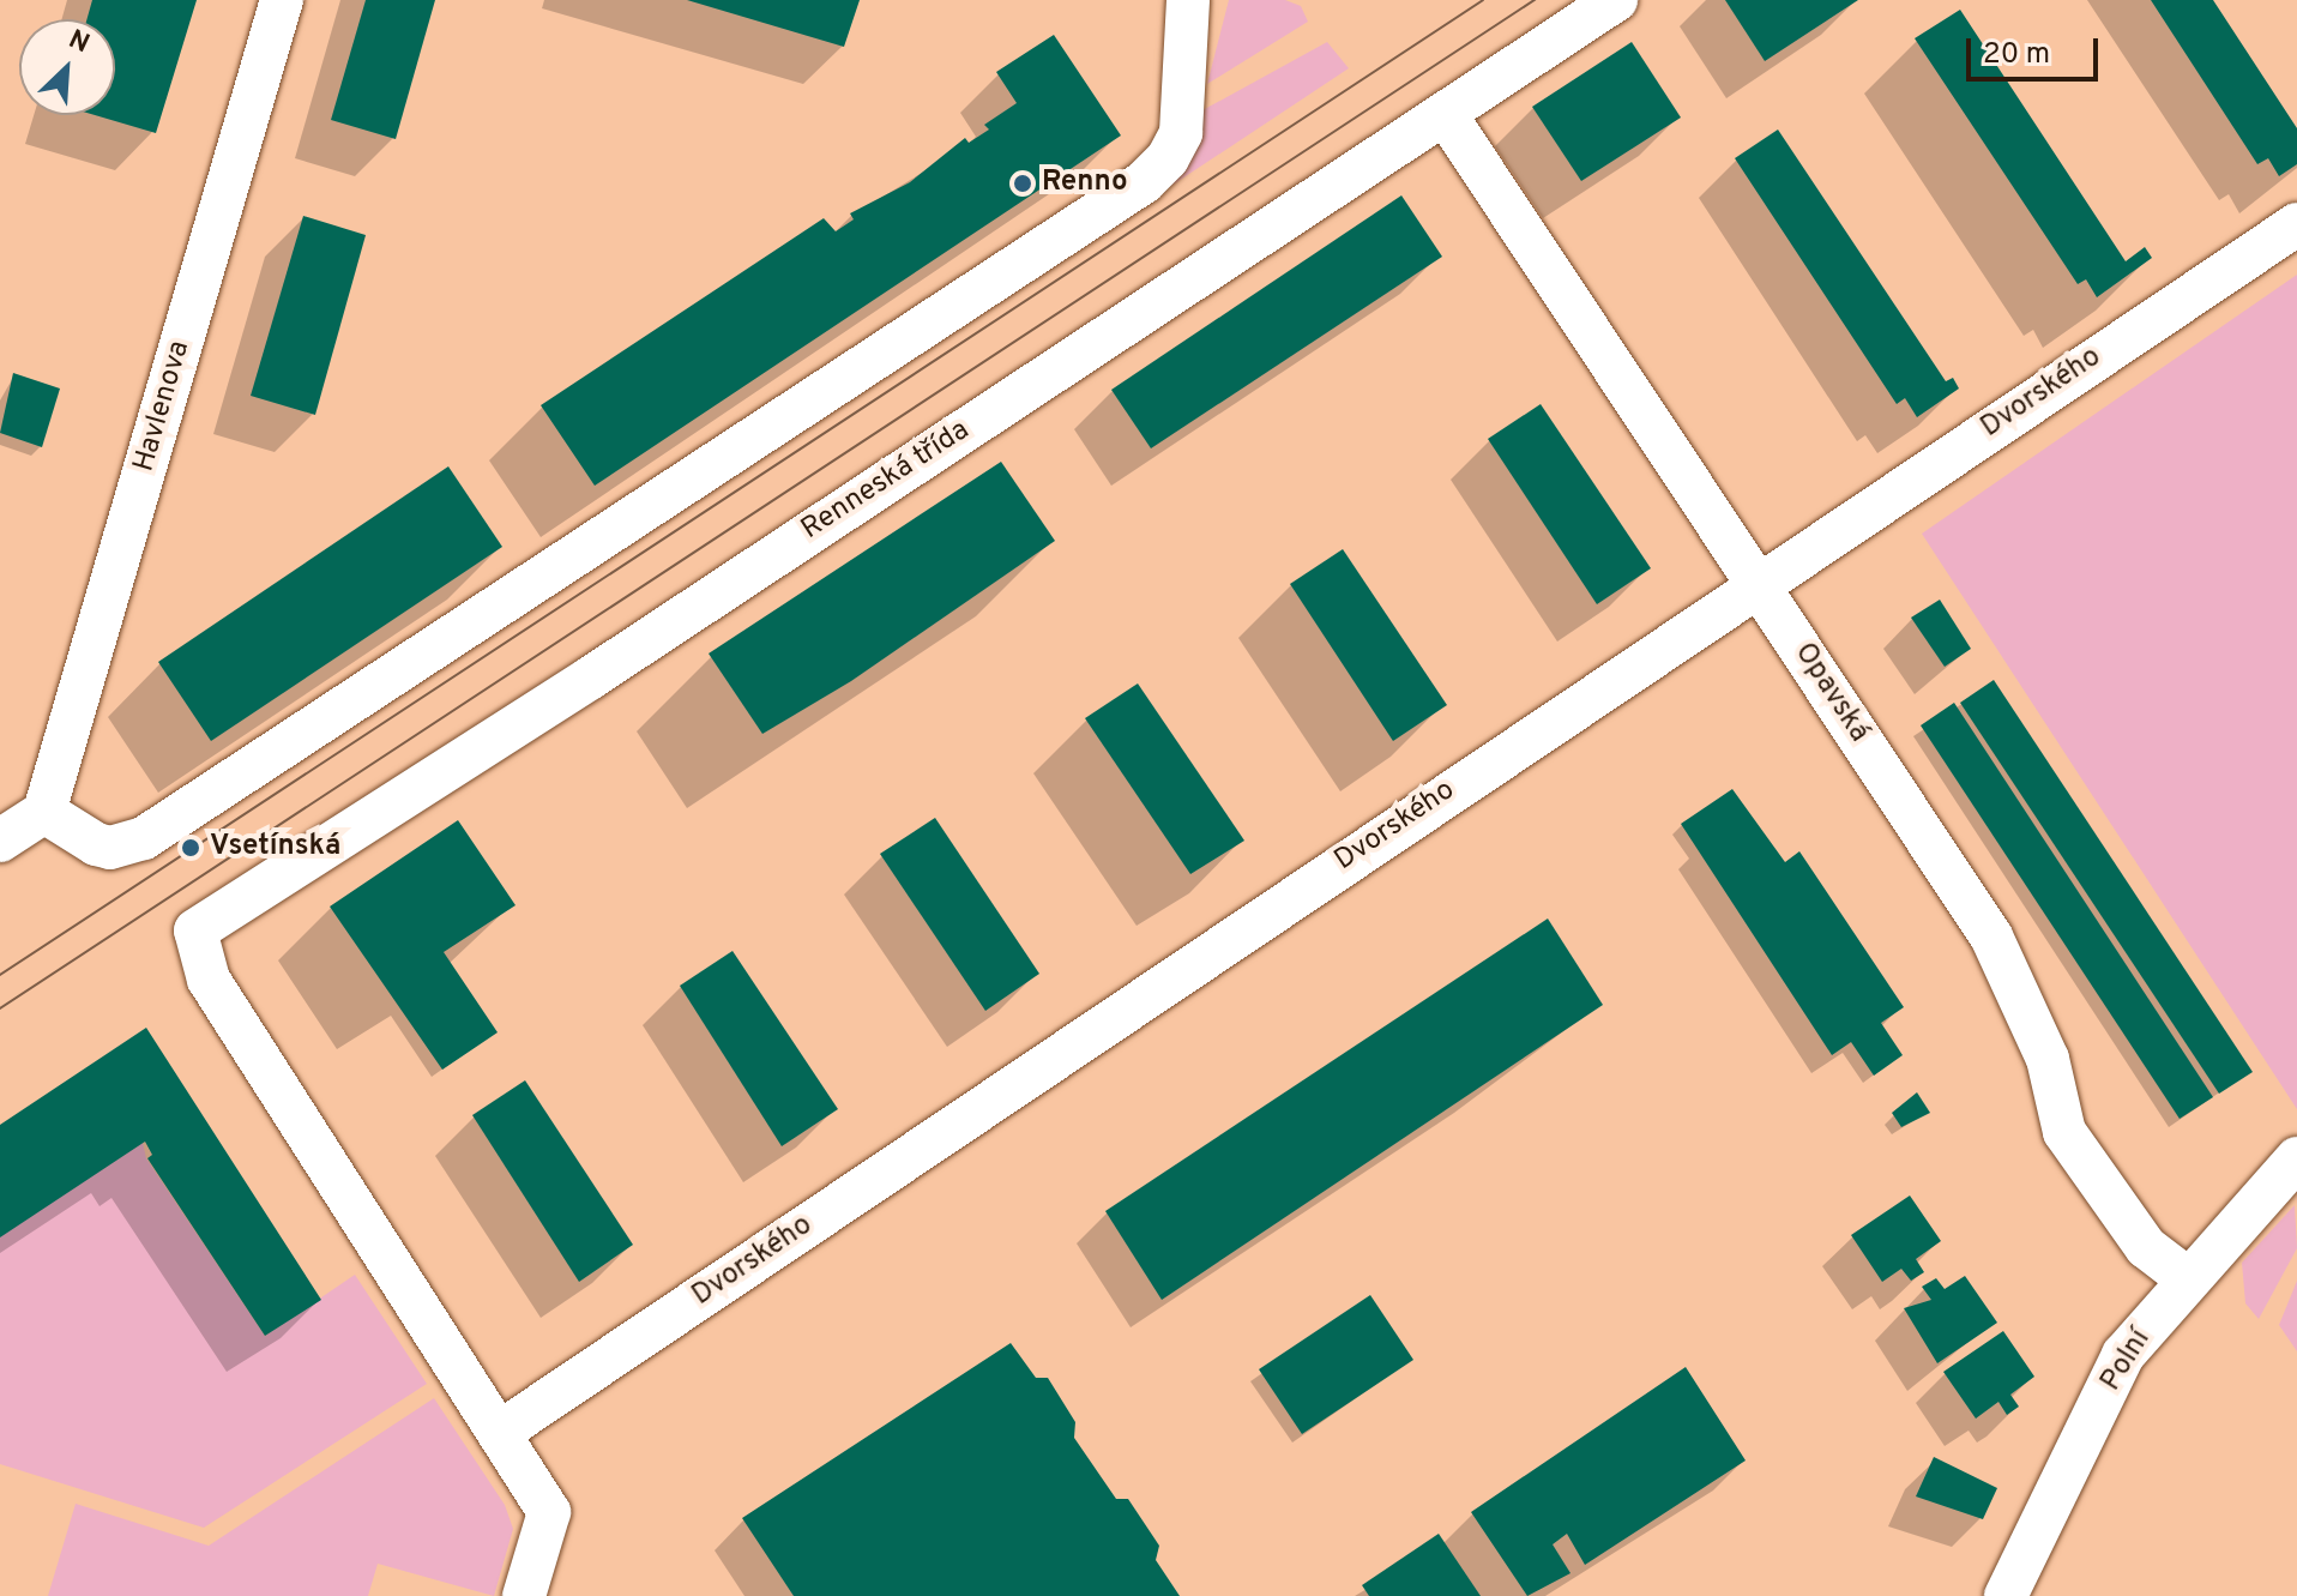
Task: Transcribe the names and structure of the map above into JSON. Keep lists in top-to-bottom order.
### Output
{
  "streets": {
    "street": [
      "Dvorského",
      "Havlenova",
      "Renneská třída",
      "Opavská",
      "Polní"
    ]
  },
  "crossings": [
    ["Dvorského", "Renneská třída"],
    ["Dvorského", "Opavská"],
    ["Renneská třída", "Opavská"],
    ["Opavská", "Polní"]
  ],
  "places": ["Renno", "Vsetínská"],
  "scale_bar": "20 m",
  "north": "top right"
}
